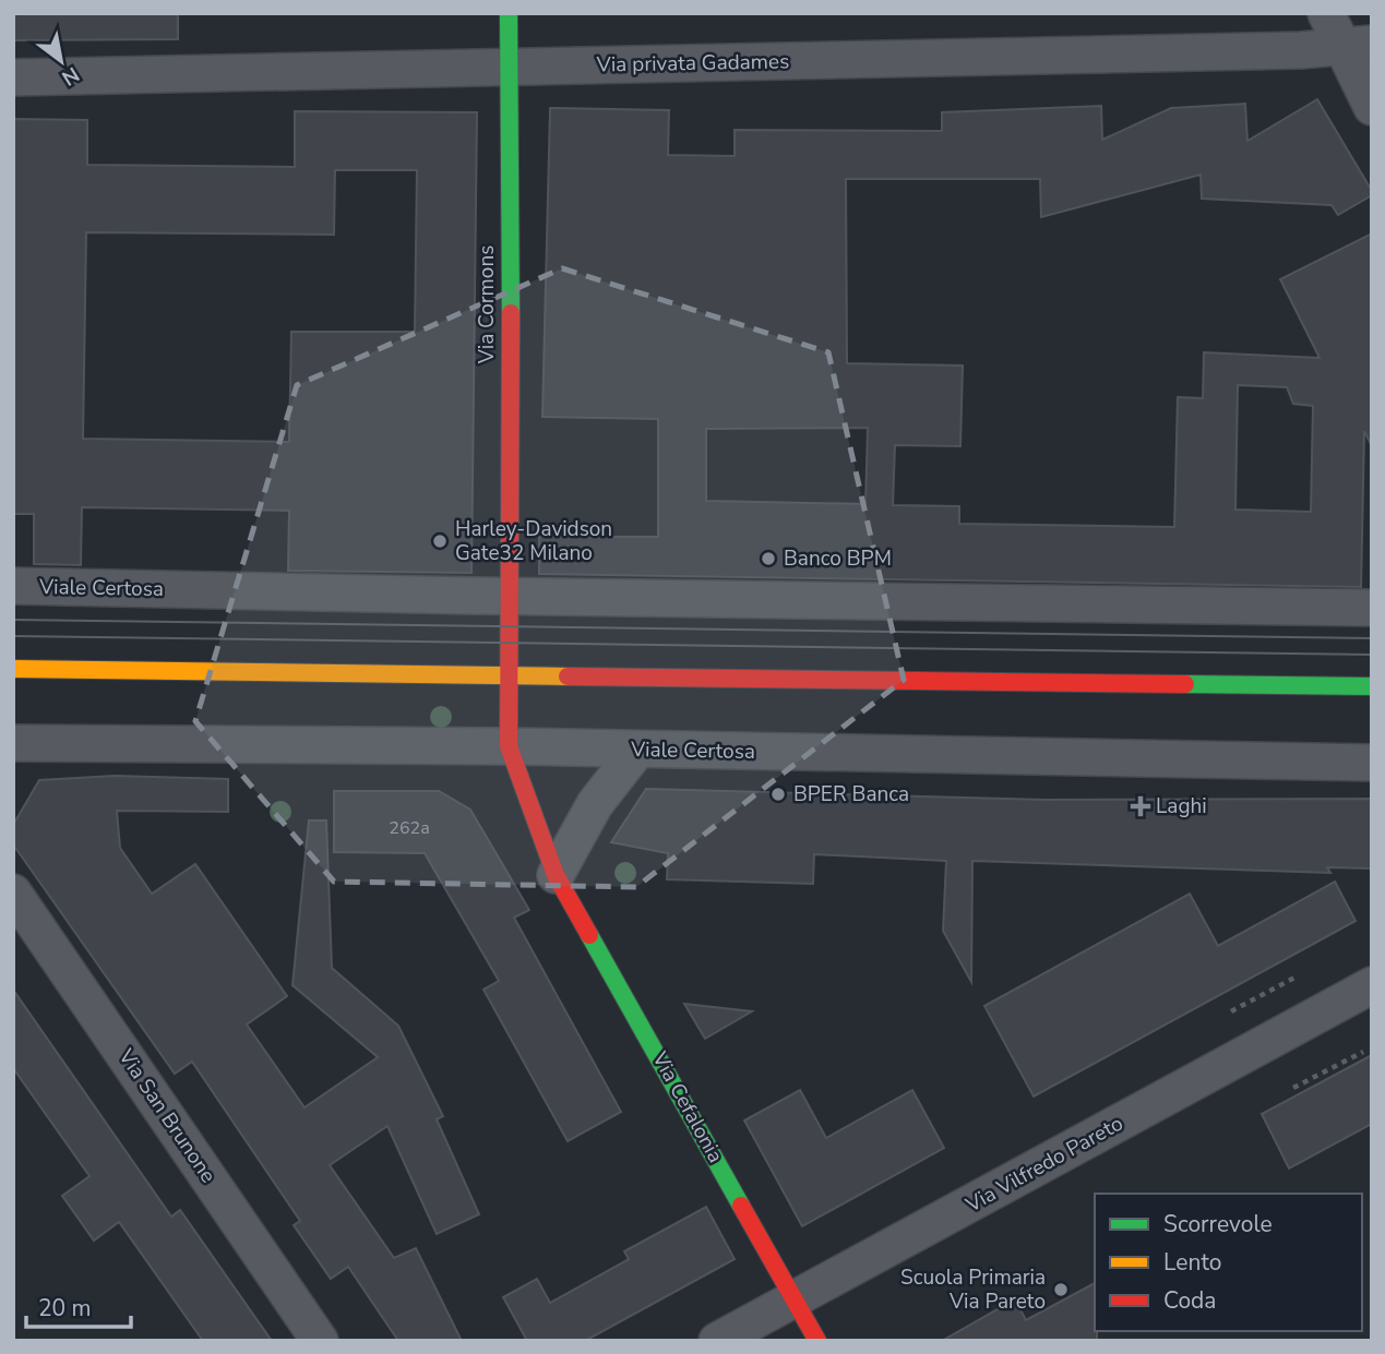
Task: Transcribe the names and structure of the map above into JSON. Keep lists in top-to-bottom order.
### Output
{
  "streets": {
    "street": [
      "Via privata Gadames",
      "Via Cormons",
      "Viale Certosa",
      "Via Cefalonia",
      "Via San Brunone",
      "Via Vilfredo Pareto"
    ]
  },
  "crossings": [
    ["Via privata Gadames", "Via Cormons"],
    ["Via Cormons", "Viale Certosa"],
    ["Viale Certosa", "Via Cefalonia"],
    ["Via Cefalonia", "Via Vilfredo Pareto"]
  ],
  "places": {
    "other": [
      "Harley-Davidson Gate32 Milano",
      "Banco BPM",
      "BPER Banca",
      "Scuola Primaria Via Pareto"
    ],
    "health": ["Laghi"]
  },
  "house_numbers": ["262a"],
  "legend": ["Scorrevole", "Lento", "Coda"],
  "scale_bar": "20 m",
  "north": "bottom right"
}
